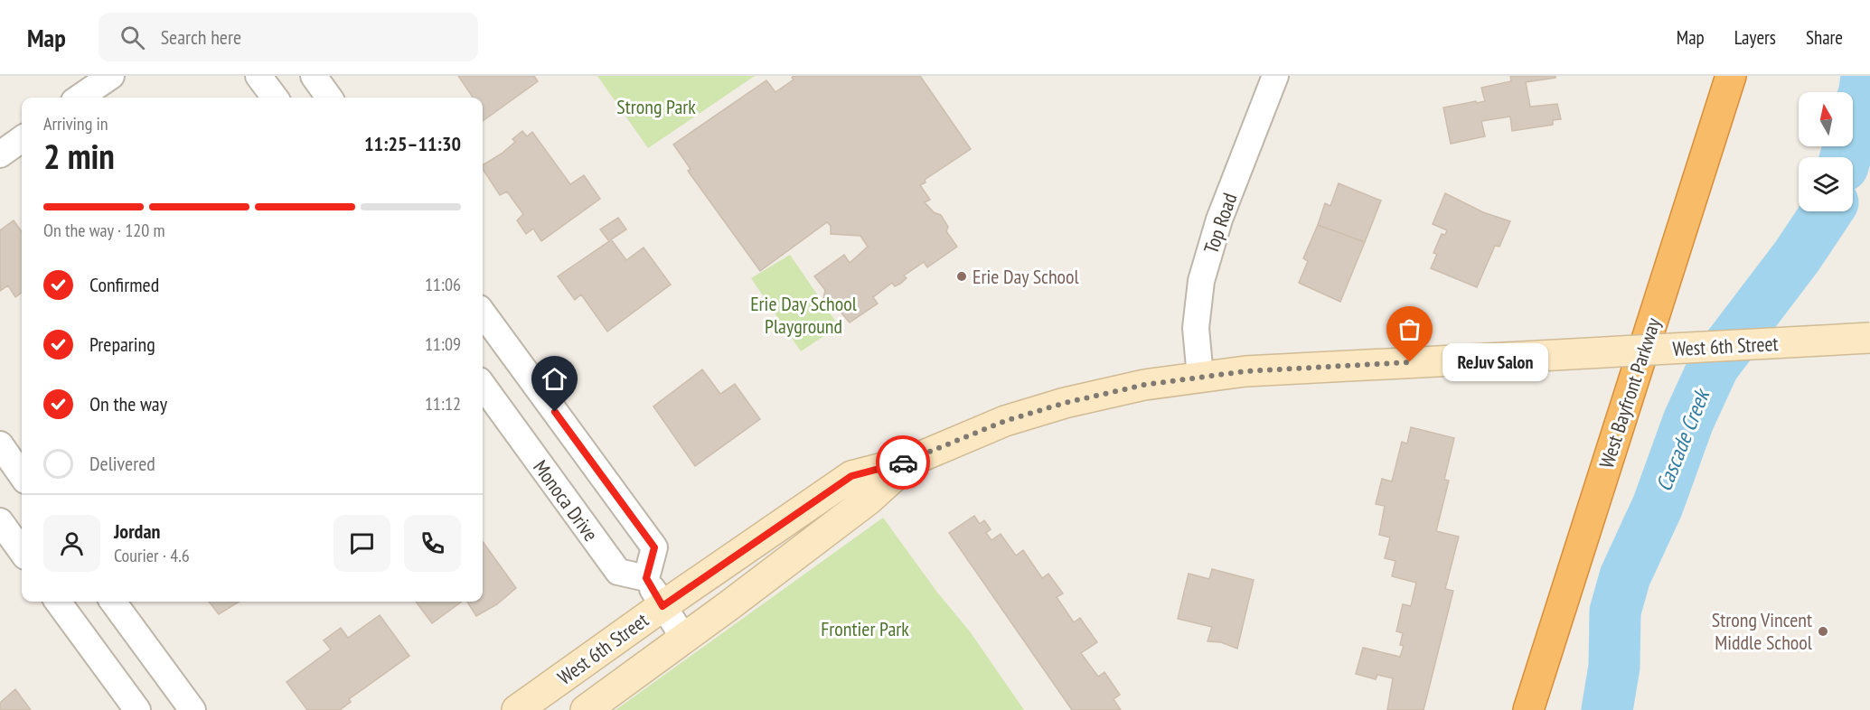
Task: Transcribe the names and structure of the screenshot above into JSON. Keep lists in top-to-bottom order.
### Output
{
  "streets": {
    "highway": ["West Bayfront Parkway"],
    "main road": ["West 6th Street"],
    "street": ["Top Road", "Monoca Drive"]
  },
  "crossings": [
    ["Top Road", "West 6th Street"]
  ],
  "water": ["Cascade Creek"],
  "parks": ["Strong Park", "Erie Day School Playground", "Frontier Park"],
  "places": ["Erie Day School", "ReJuv Salon", "Strong Vincent Middle School"],
  "north": "top",
  "page": {
    "header": "Map",
    "search": "Search here",
    "nav": ["Map", "Layers", "Share"],
    "heading": ["2 min", "Arriving in", "11:25–11:30"],
    "panel": ["Jordan", "Courier · 4.6"],
    "bar": "On the way · 120 m",
    "list": [
      ["Confirmed", "11:06"],
      ["Preparing", "11:09"],
      ["On the way", "11:12"],
      "Delivered"
    ],
    "bubble": "ReJuv Salon"
  }
}
